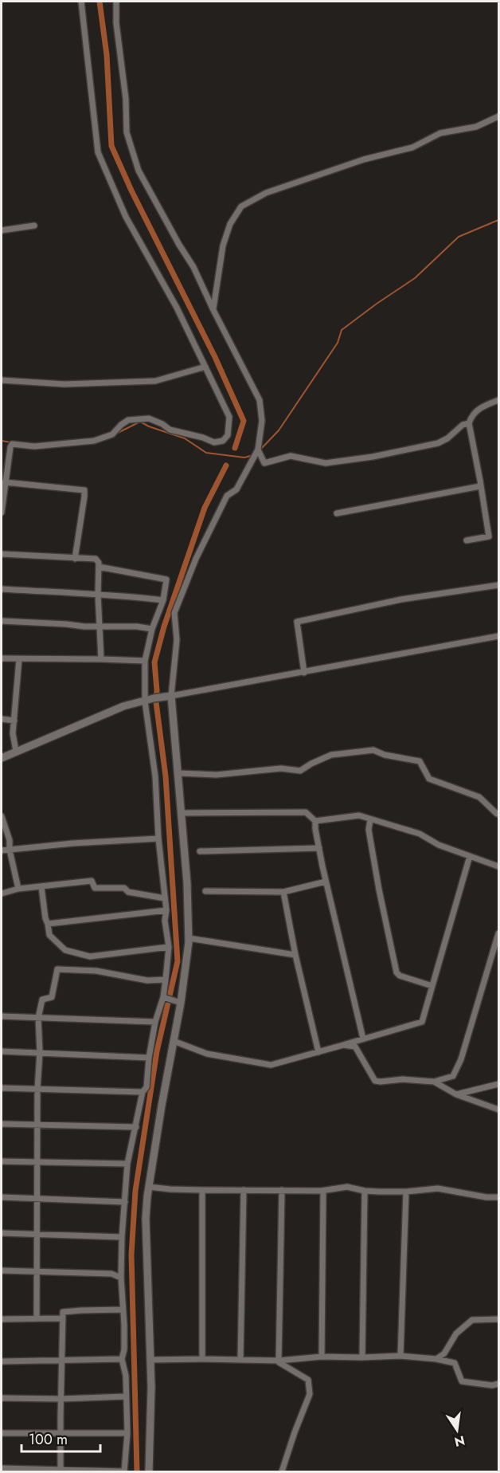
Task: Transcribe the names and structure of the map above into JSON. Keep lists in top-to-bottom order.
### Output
{
  "scale_bar": "100 m",
  "north": "bottom"
}
